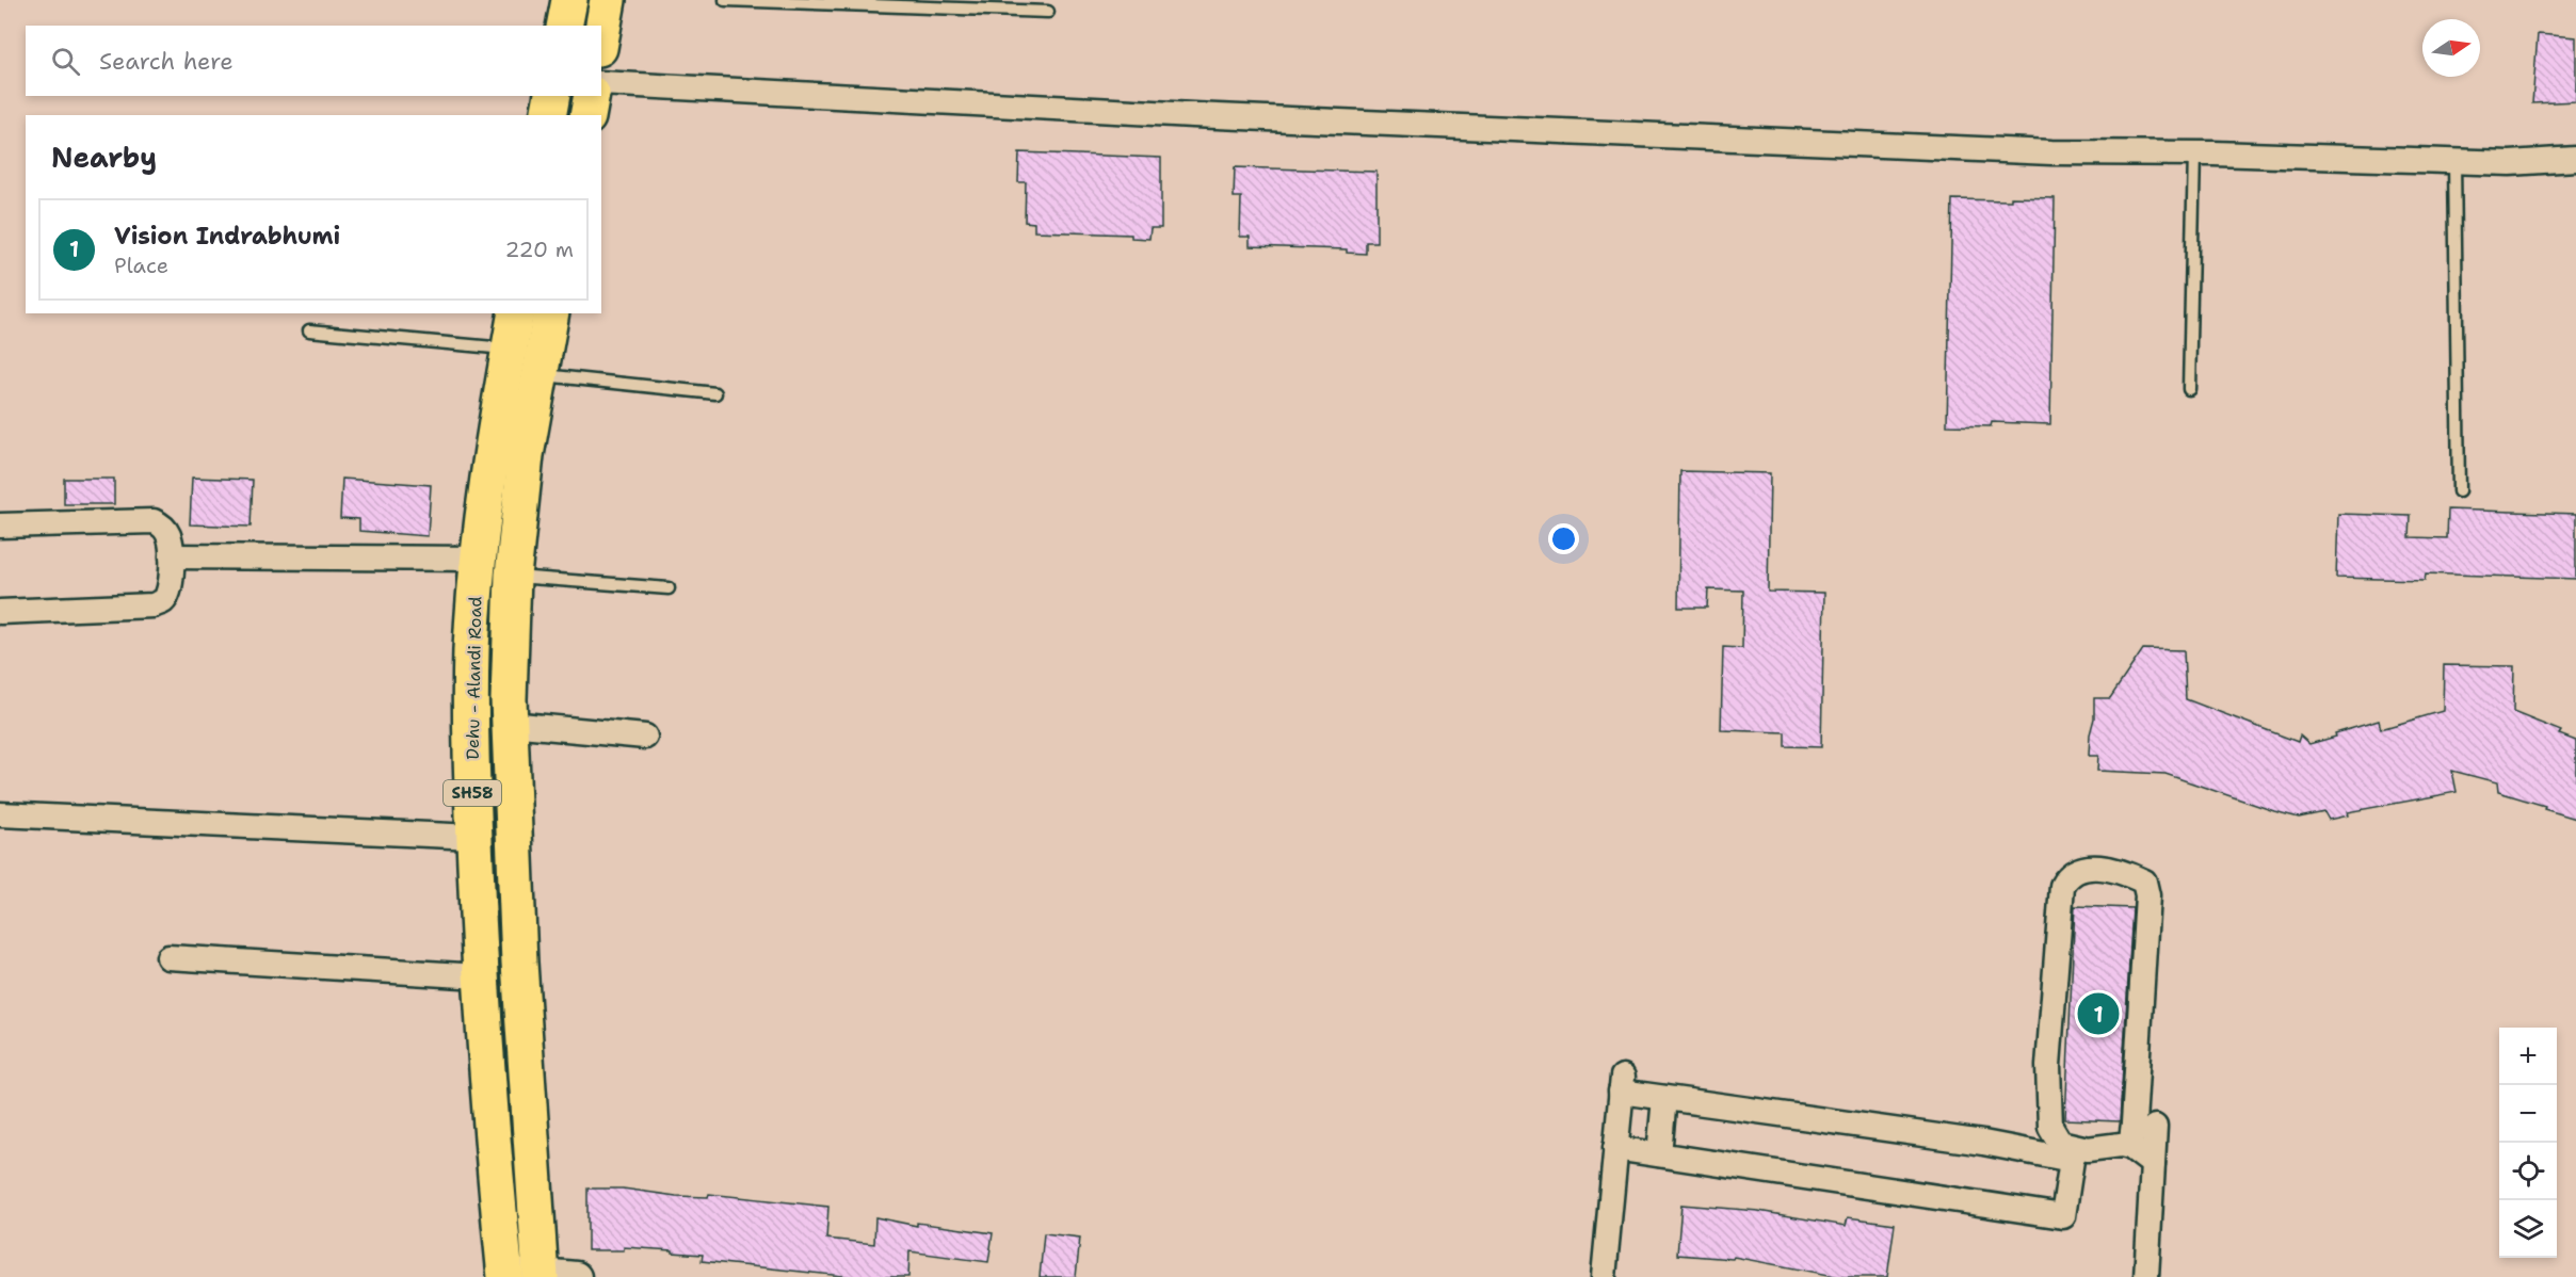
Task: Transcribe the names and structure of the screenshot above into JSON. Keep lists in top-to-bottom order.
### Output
{
  "streets": {
    "main road": ["Dehu - Alandi Road", "SH58"]
  },
  "north": "right",
  "page": {
    "search": "Search here",
    "heading": "Nearby",
    "list": [
      {
        "mark": "1",
        "name": "Vision Indrabhumi",
        "note": "Place",
        "value": "220 m"
      }
    ],
    "pins": "1",
    "map_buttons": ["+", "−"]
  }
}
